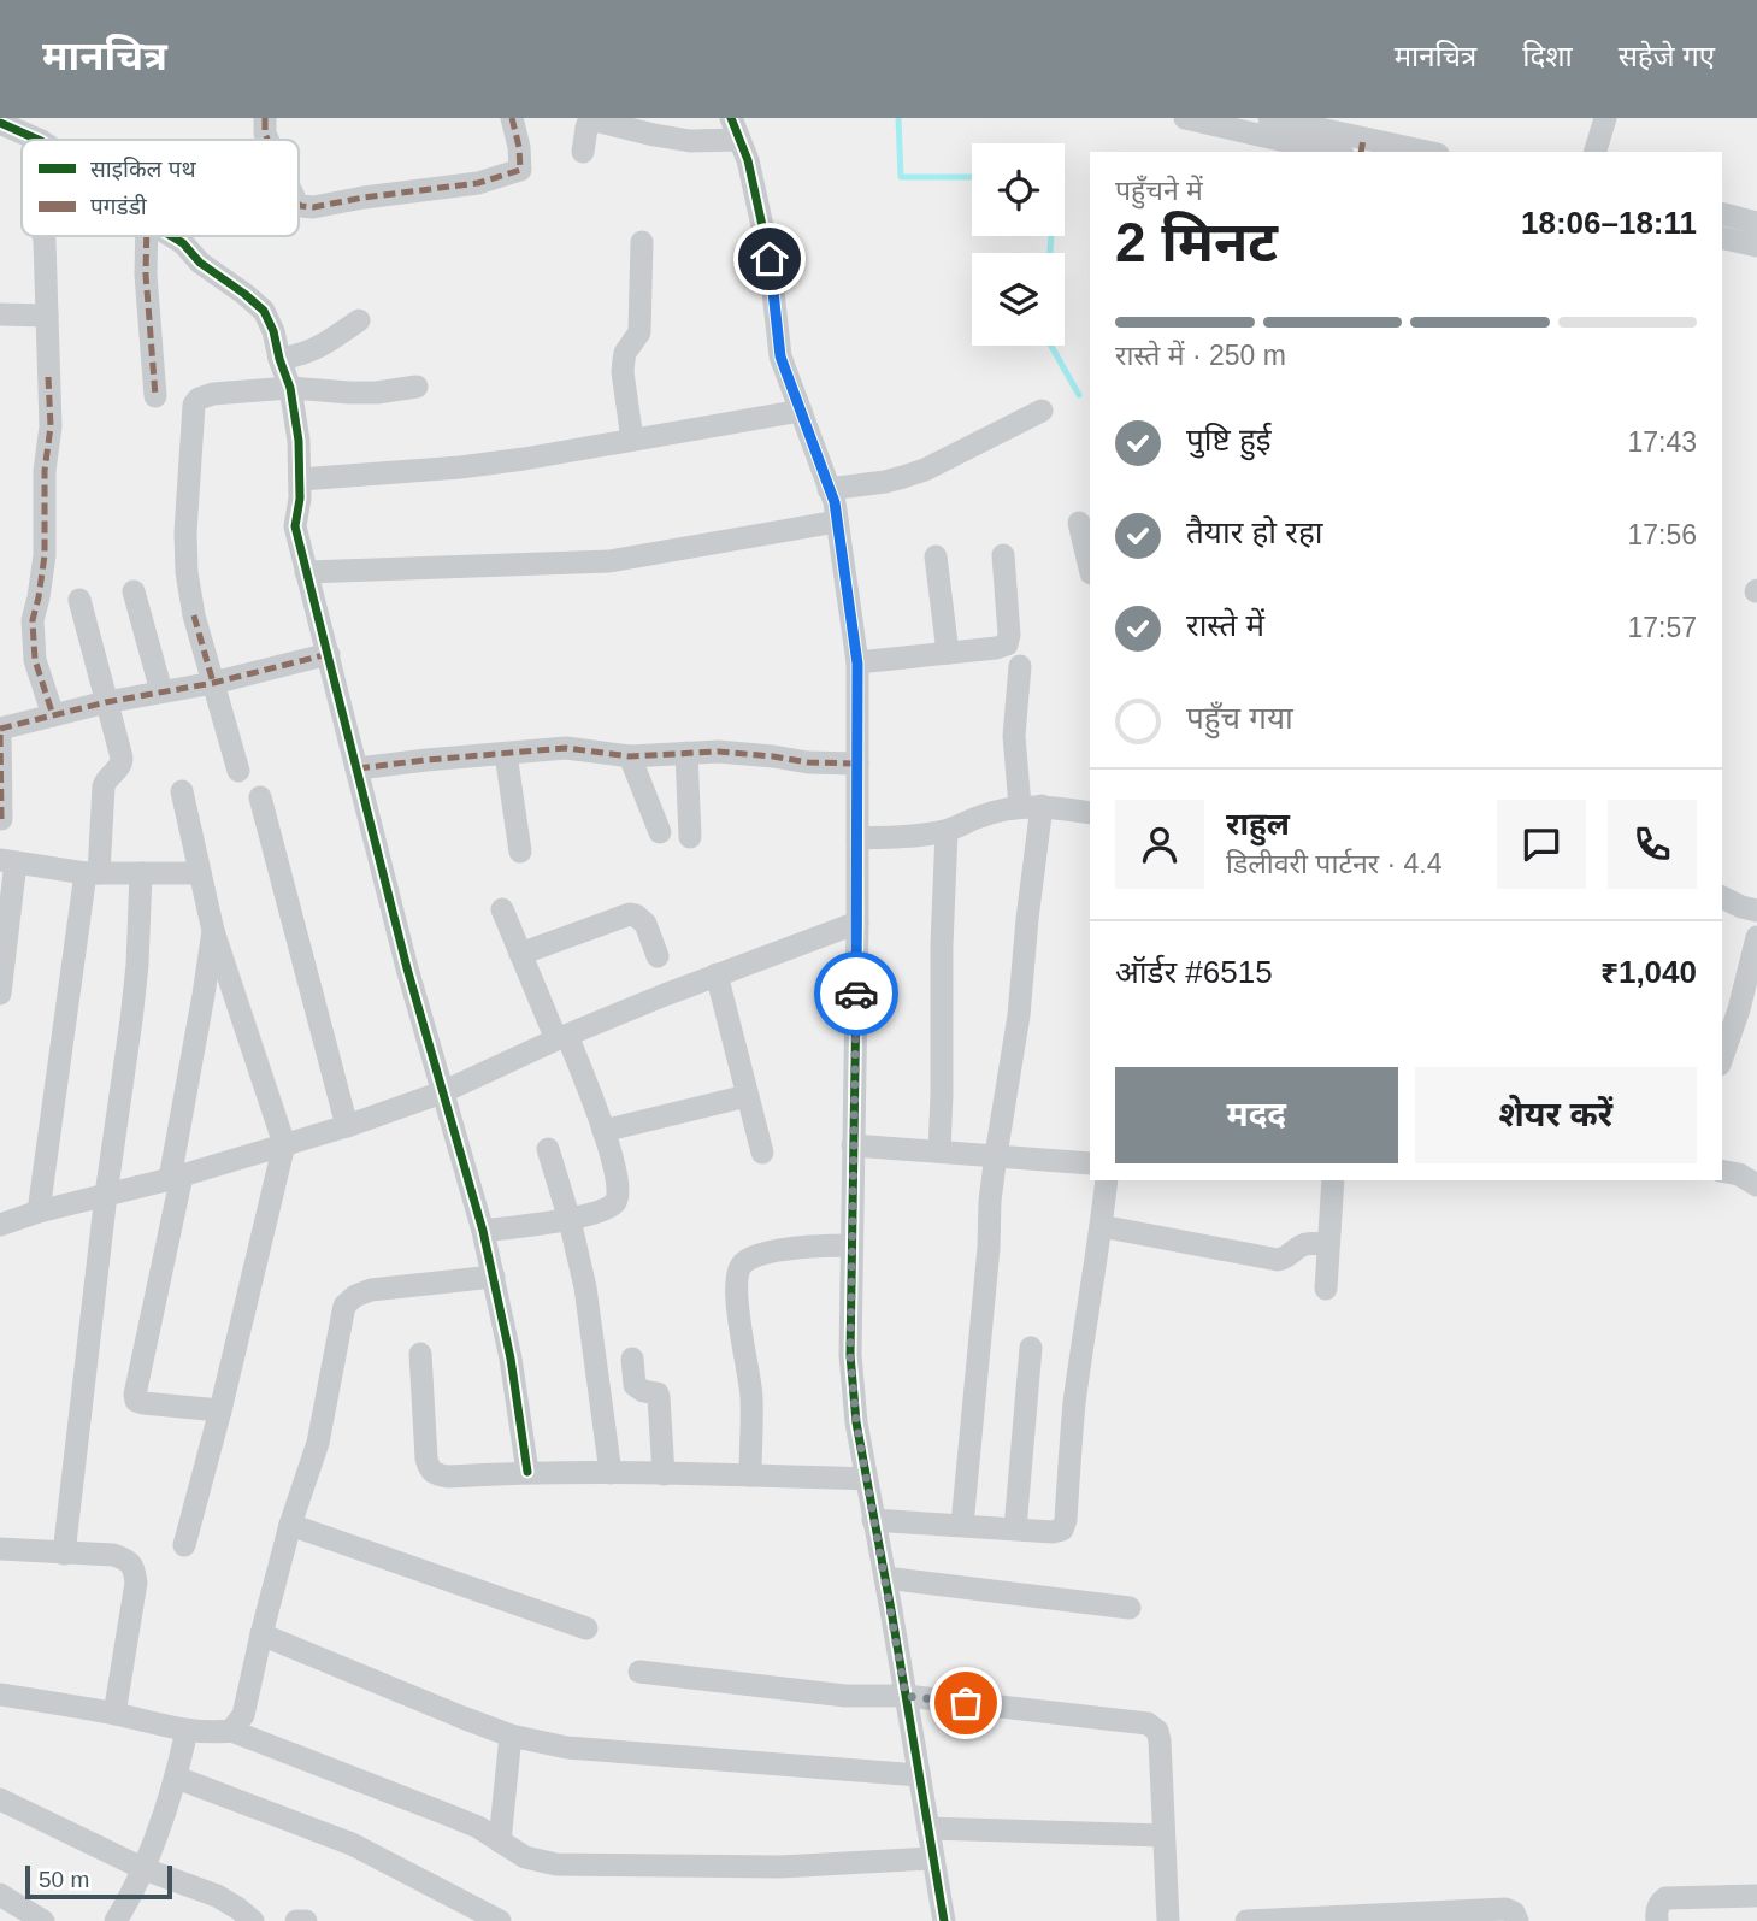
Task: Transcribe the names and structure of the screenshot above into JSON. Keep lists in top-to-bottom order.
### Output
{
  "legend": ["साइकिल पथ", "पगडंडी"],
  "scale_bar": "50 m",
  "page": {
    "header": "मानचित्र",
    "nav": ["मानचित्र", "दिशा", "सहेजे गए"],
    "heading": ["2 मिनट", "पहुँचने में", "18:06–18:11"],
    "panel": [
      "राहुल",
      "डिलीवरी पार्टनर · 4.4",
      "ऑर्डर #6515",
      "₹1,040"
    ],
    "bar": "रास्ते में · 250 m",
    "list": [
      ["पुष्टि हुई", "17:43"],
      ["तैयार हो रहा", "17:56"],
      ["रास्ते में", "17:57"],
      "पहुँच गया"
    ],
    "buttons": ["मदद", "शेयर करें"],
    "scale": "50 m"
  }
}
